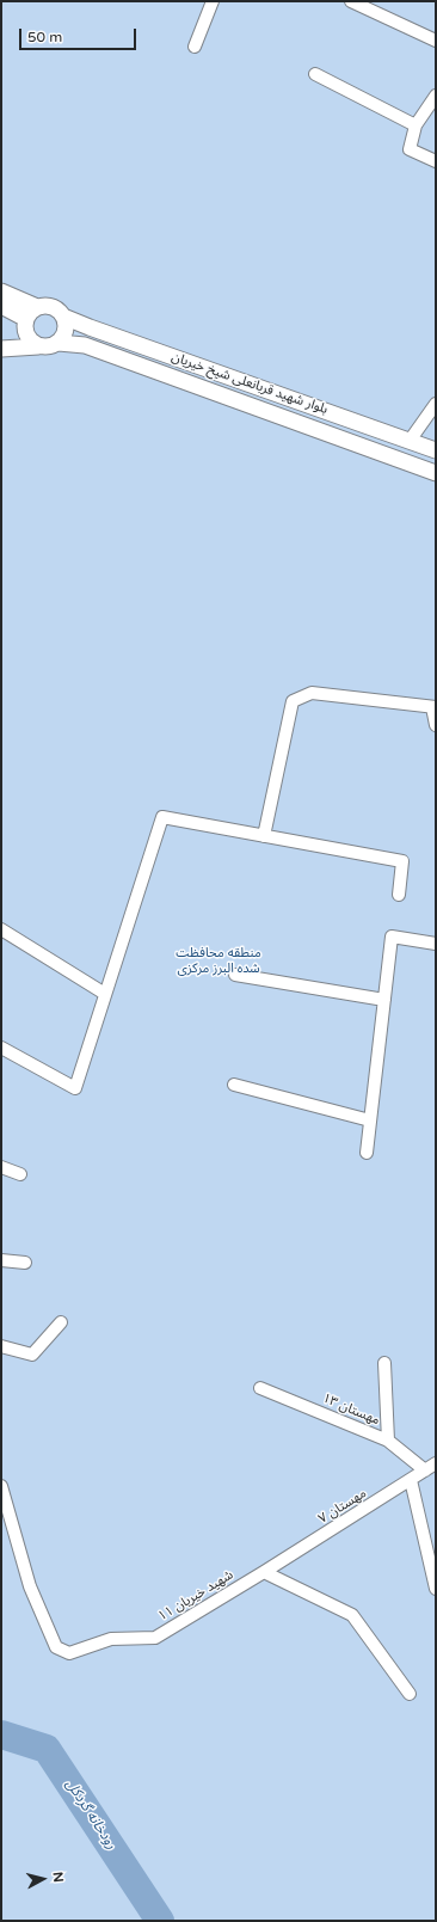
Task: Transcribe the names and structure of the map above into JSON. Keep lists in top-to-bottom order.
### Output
{
  "streets": {
    "street": [
      "بلوار شهید قربانعلی شیخ خیریان",
      "مهستان ۱۳",
      "مهستان ۷",
      "شهید خیریان ۱۱"
    ]
  },
  "crossings": [
    ["مهستان ۱۳", "مهستان ۷"],
    ["مهستان ۷", "شهید خیریان ۱۱"]
  ],
  "water": ["رودخانه گردکل"],
  "parks": ["منطقه محافظت شده البرز مرکزی"],
  "scale_bar": "50 m",
  "north": "right"
}
